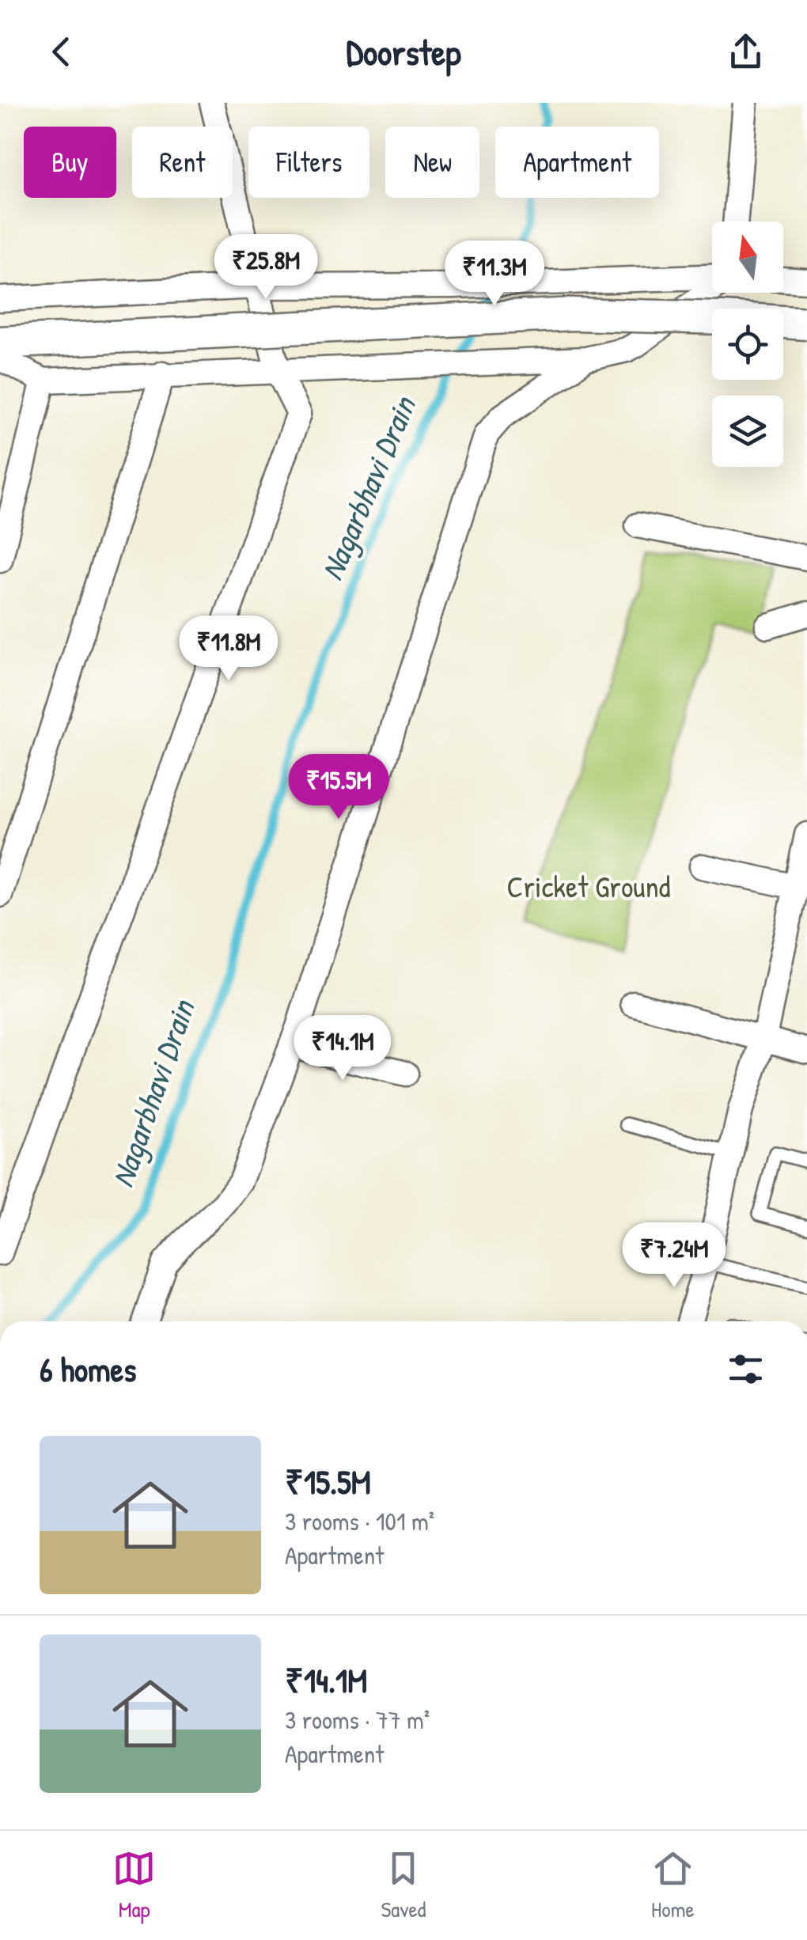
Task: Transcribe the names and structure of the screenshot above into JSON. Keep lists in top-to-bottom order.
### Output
{
  "water": ["Nagarbhavi Drain"],
  "parks": ["Cricket Ground"],
  "north": "top",
  "page": {
    "header": "Doorstep",
    "chip": [
      "Buy",
      "Rent",
      "Filters",
      "New",
      "Apartment"
    ],
    "price": [
      "₹25.8M",
      "₹11.3M",
      "₹11.8M",
      "₹15.5M",
      "₹14.1M",
      "₹7.24M"
    ],
    "heading": "6 homes",
    "list": [
      {
        "name": "₹15.5M",
        "note": "3 rooms · 101 m² · Apartment"
      },
      {
        "name": "₹14.1M",
        "note": "3 rooms · 77 m² · Apartment"
      }
    ],
    "tabs": ["Map", "Saved", "Home"]
  }
}
